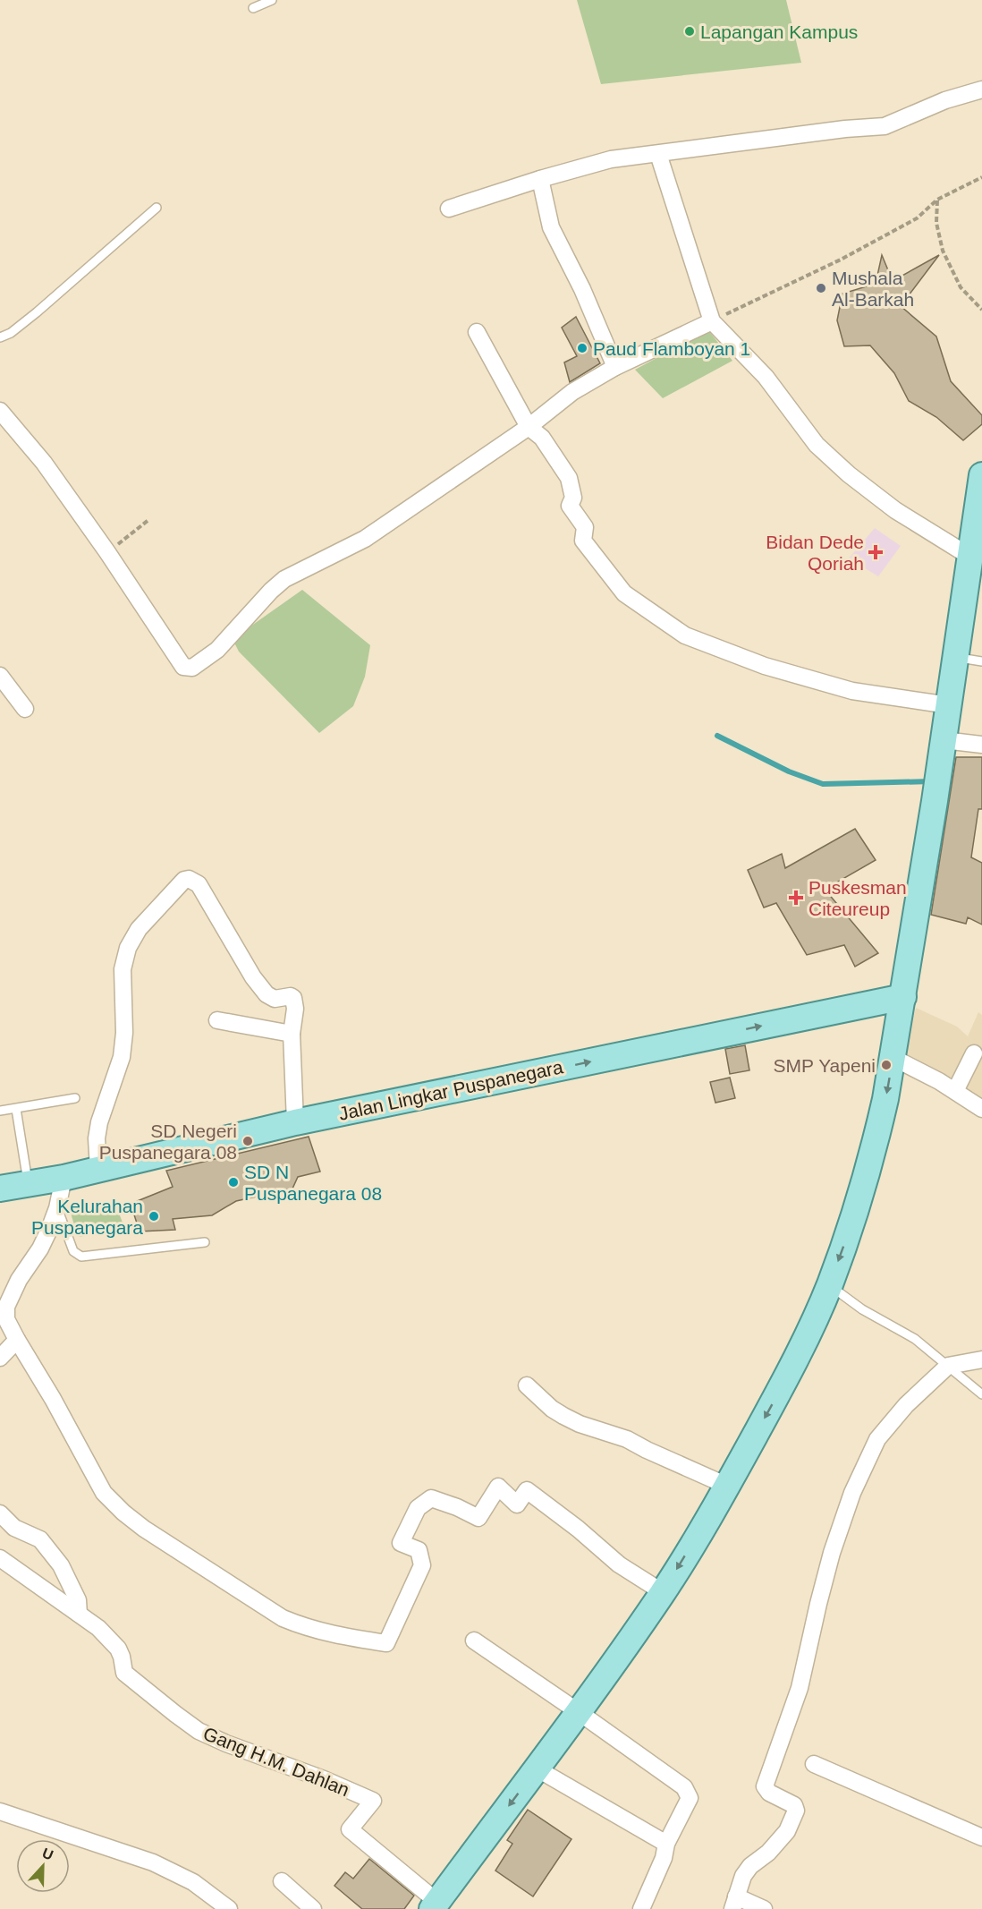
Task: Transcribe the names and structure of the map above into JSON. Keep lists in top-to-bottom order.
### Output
{
  "streets": {
    "main road": ["Jalan Lingkar Puspanegara"],
    "street": ["Gang H.M. Dahlan"]
  },
  "one_way": ["Jalan Lingkar Puspanegara"],
  "places": {
    "other": [
      "Lapangan Kampus",
      "Mushala Al-Barkah",
      "Paud Flamboyan 1",
      "SMP Yapeni",
      "SD Negeri Puspanegara 08",
      "SD N Puspanegara 08",
      "Kelurahan Puspanegara"
    ],
    "health": ["Bidan Dede Qoriah", "Puskesman Citeureup"]
  },
  "north": "top"
}
